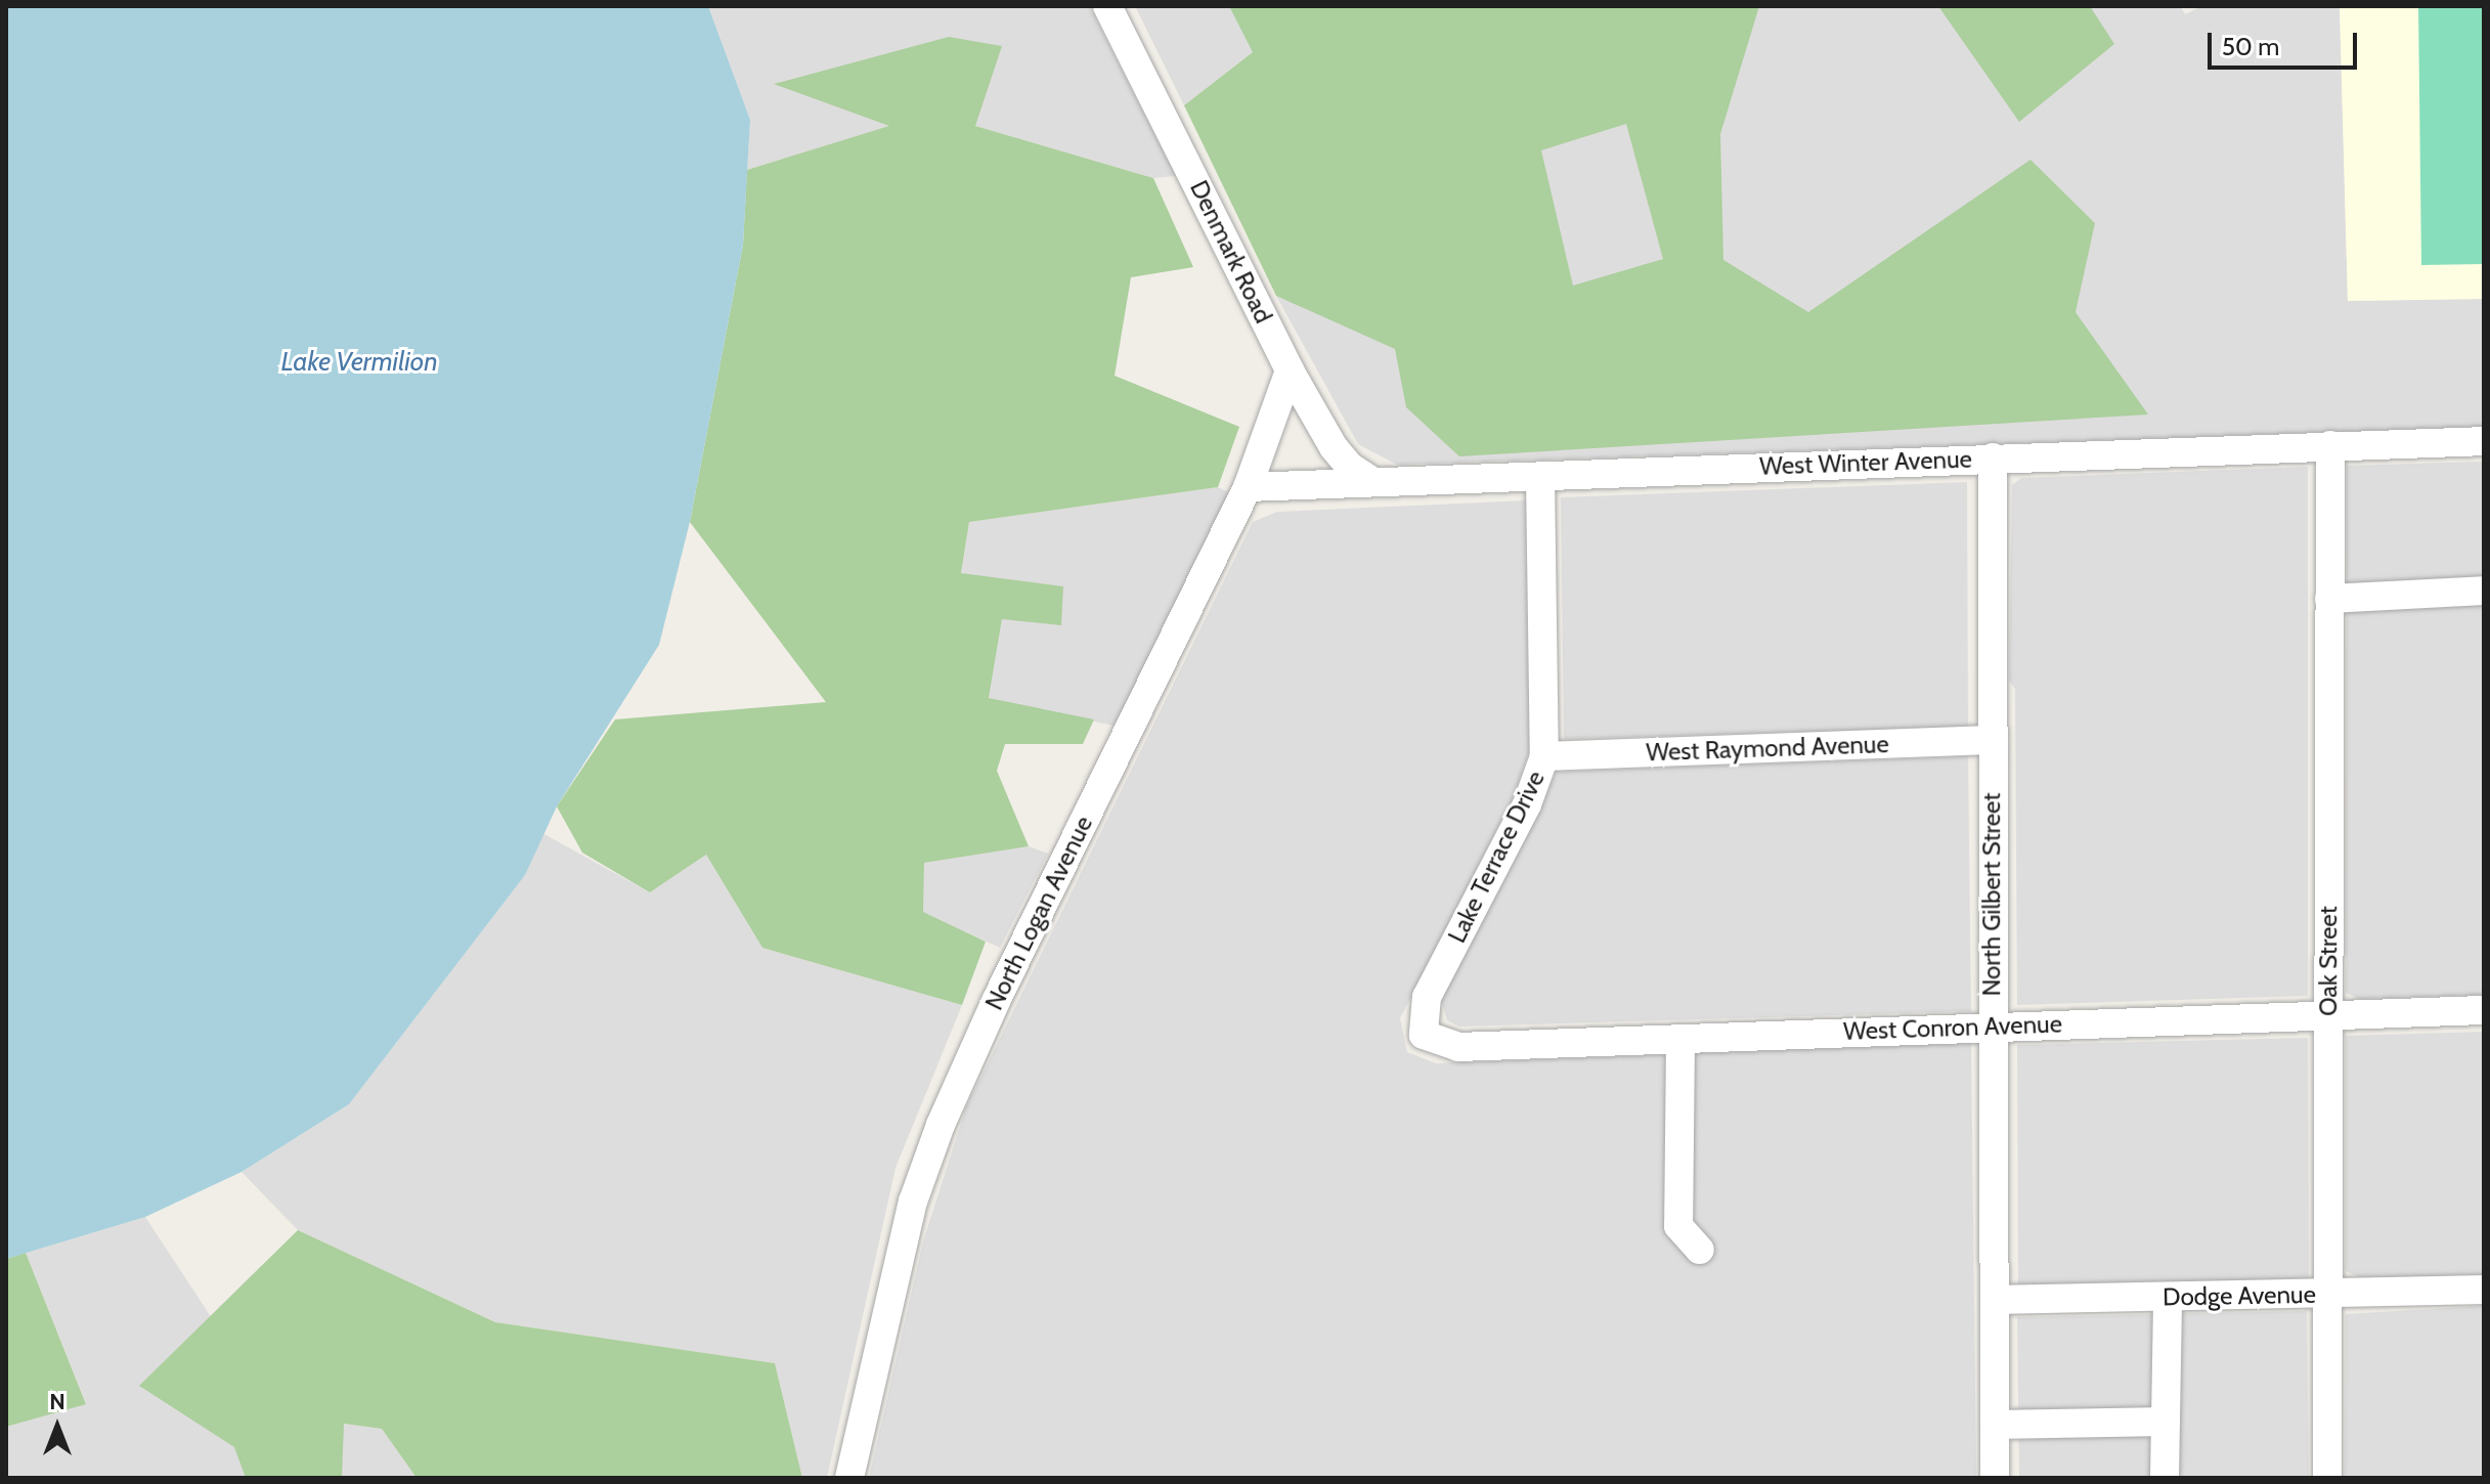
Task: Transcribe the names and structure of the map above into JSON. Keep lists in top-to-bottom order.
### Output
{
  "streets": {
    "street": [
      "Denmark Road",
      "West Winter Avenue",
      "West Raymond Avenue",
      "Lake Terrace Drive",
      "North Gilbert Street",
      "North Logan Avenue",
      "Oak Street",
      "West Conron Avenue",
      "Dodge Avenue"
    ]
  },
  "crossings": [
    ["Denmark Road", "West Winter Avenue"],
    ["Denmark Road", "North Logan Avenue"],
    ["West Winter Avenue", "Lake Terrace Drive"],
    ["West Winter Avenue", "North Gilbert Street"],
    ["West Winter Avenue", "North Logan Avenue"],
    ["West Winter Avenue", "Oak Street"],
    ["West Raymond Avenue", "Lake Terrace Drive"],
    ["West Raymond Avenue", "North Gilbert Street"],
    ["Lake Terrace Drive", "West Conron Avenue"],
    ["North Gilbert Street", "West Conron Avenue"],
    ["North Gilbert Street", "Dodge Avenue"],
    ["Oak Street", "West Conron Avenue"],
    ["Oak Street", "Dodge Avenue"]
  ],
  "water": ["Lake Vermilion"],
  "scale_bar": "50 m",
  "north": "top"
}
